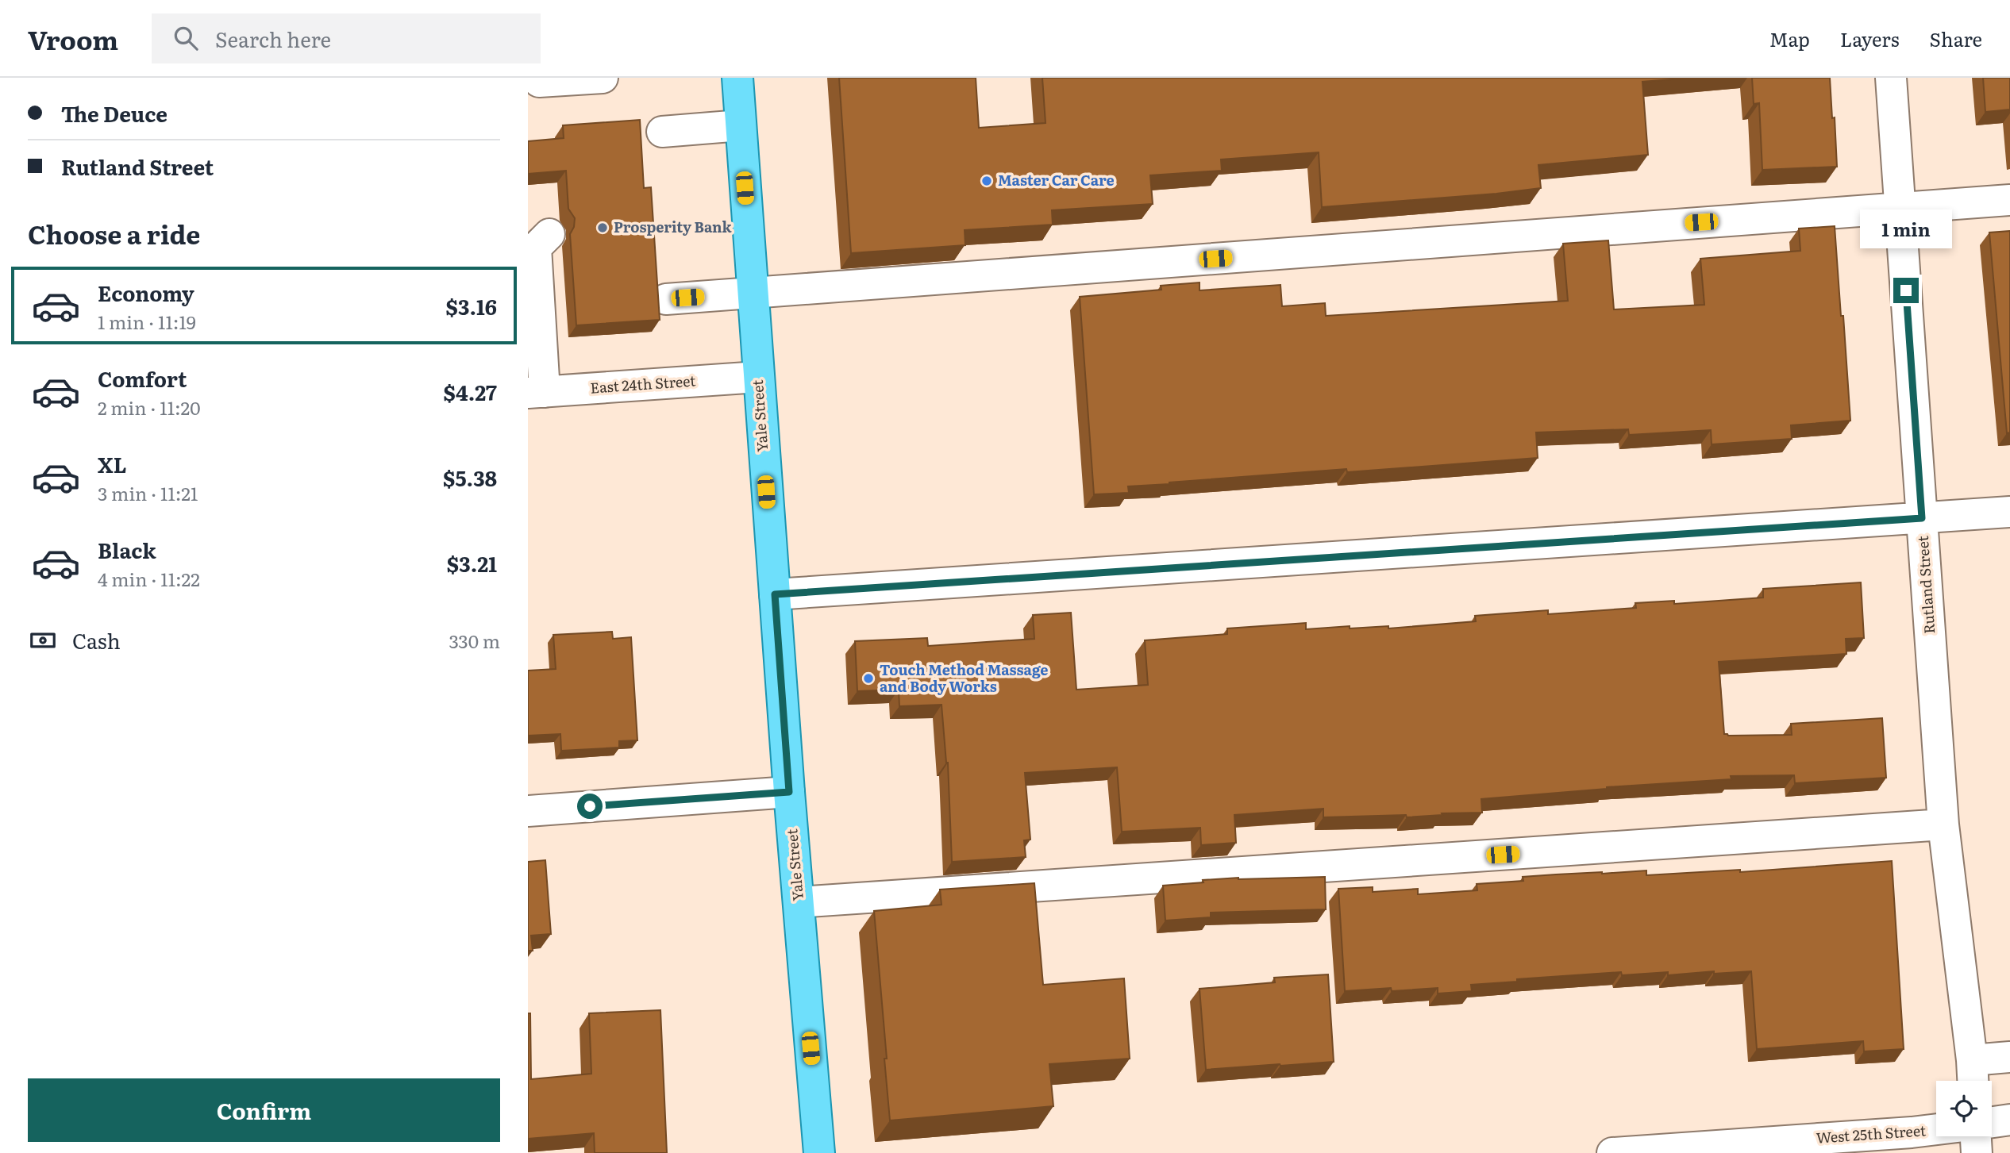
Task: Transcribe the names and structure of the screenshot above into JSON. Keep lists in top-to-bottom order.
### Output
{
  "streets": {
    "main road": ["Yale Street"],
    "street": ["East 24th Street", "Rutland Street", "West 25th Street"]
  },
  "crossings": [
    ["East 24th Street", "Yale Street"]
  ],
  "places": ["Master Car Care", "Prosperity Bank", "Touch Method Massage and Body Works"],
  "page": {
    "header": "Vroom",
    "search": "Search here",
    "nav": ["Map", "Layers", "Share"],
    "banner": ["The Deuce", "Rutland Street"],
    "heading": "Choose a ride",
    "bubble": "1 min",
    "list": [
      {
        "name": "Economy",
        "note": "1 min · 11:19",
        "value": "$3.16"
      },
      {
        "name": "Comfort",
        "note": "2 min · 11:20",
        "value": "$4.27"
      },
      {
        "name": "XL",
        "note": "3 min · 11:21",
        "value": "$5.38"
      },
      {
        "name": "Black",
        "note": "4 min · 11:22",
        "value": "$3.21"
      }
    ],
    "pay": ["Cash", "330 m"],
    "buttons": "Confirm"
  }
}
